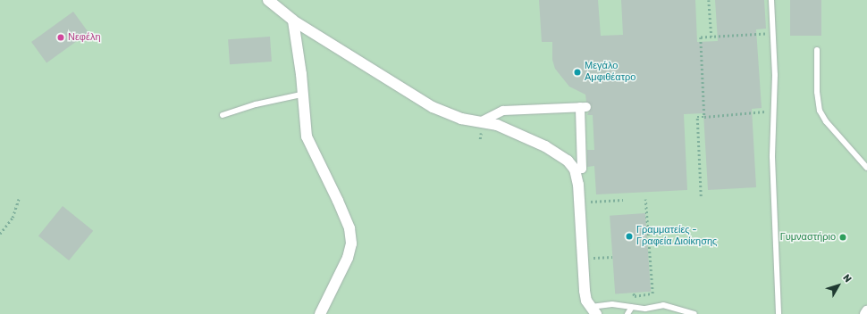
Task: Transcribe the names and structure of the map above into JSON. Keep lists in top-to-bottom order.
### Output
{
  "places": [
    "Νεφέλη",
    "Μεγάλο Αμφιθέατρο",
    "Γραμματείες - Γραφεία Διοίκησης",
    "Γυμναστήριο"
  ],
  "north": "top right"
}
